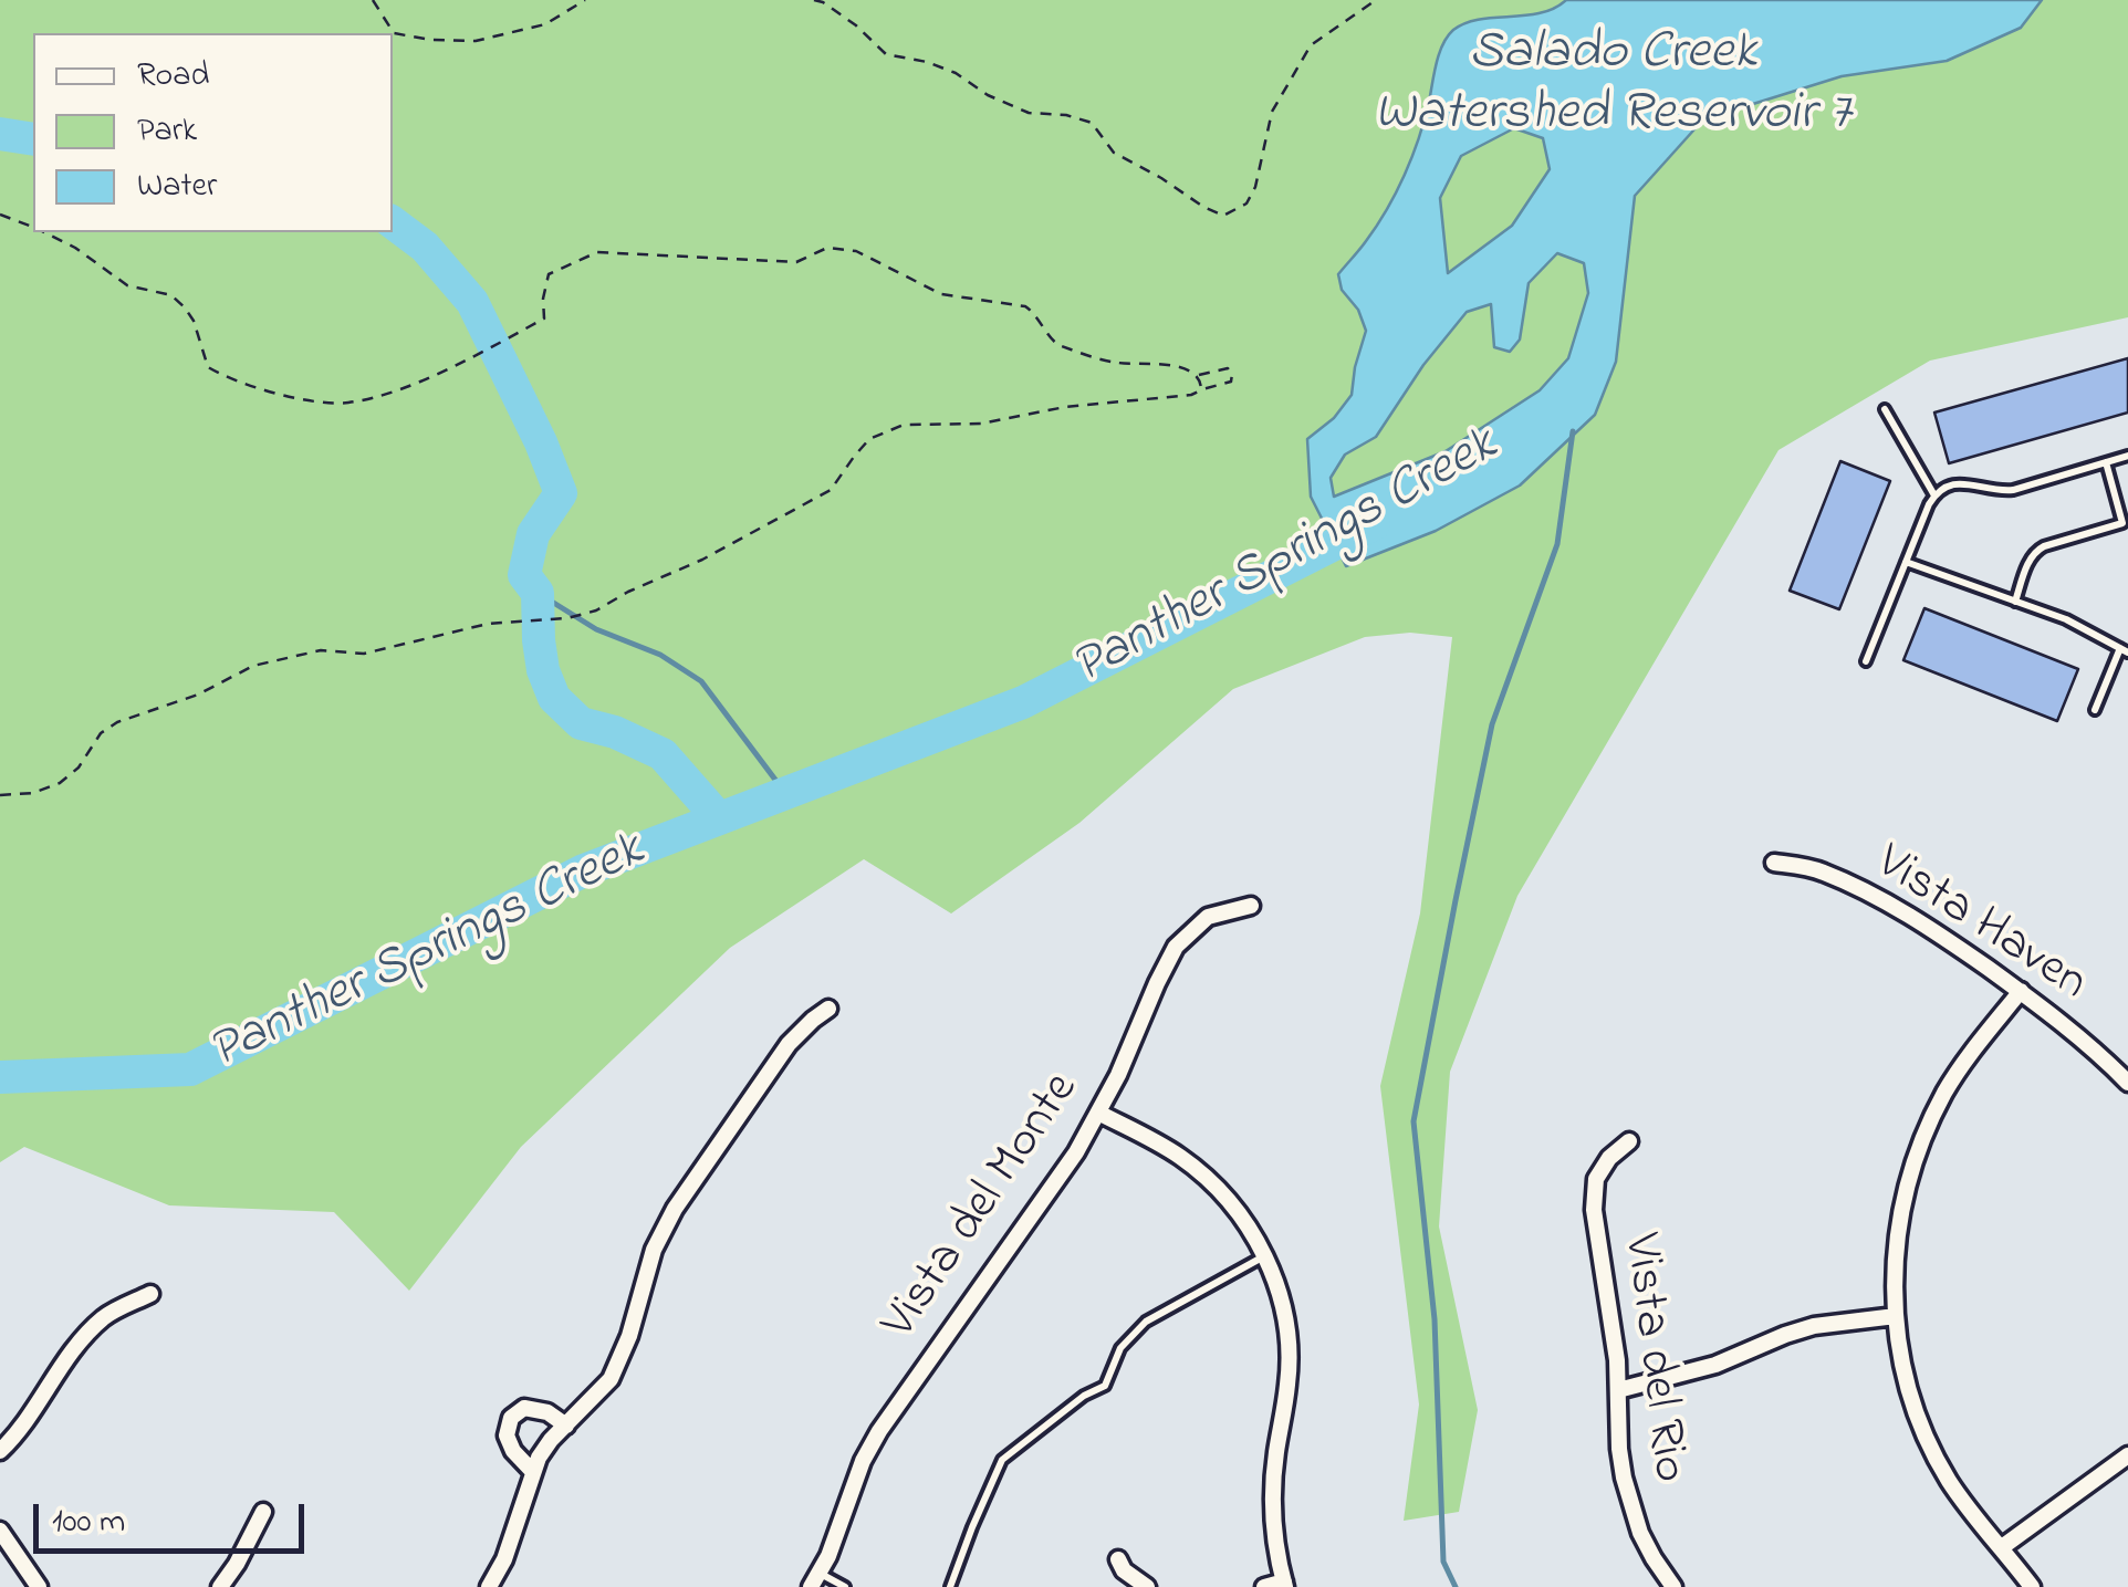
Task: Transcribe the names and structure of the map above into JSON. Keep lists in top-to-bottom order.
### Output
{
  "streets": {
    "street": ["Vista Haven", "Vista del Monte", "Vista del Rio"]
  },
  "water": ["Salado Creek Watershed Reservoir 7", "Panther Springs Creek"],
  "legend": ["Road", "Park", "Water"],
  "scale_bar": "100 m"
}
